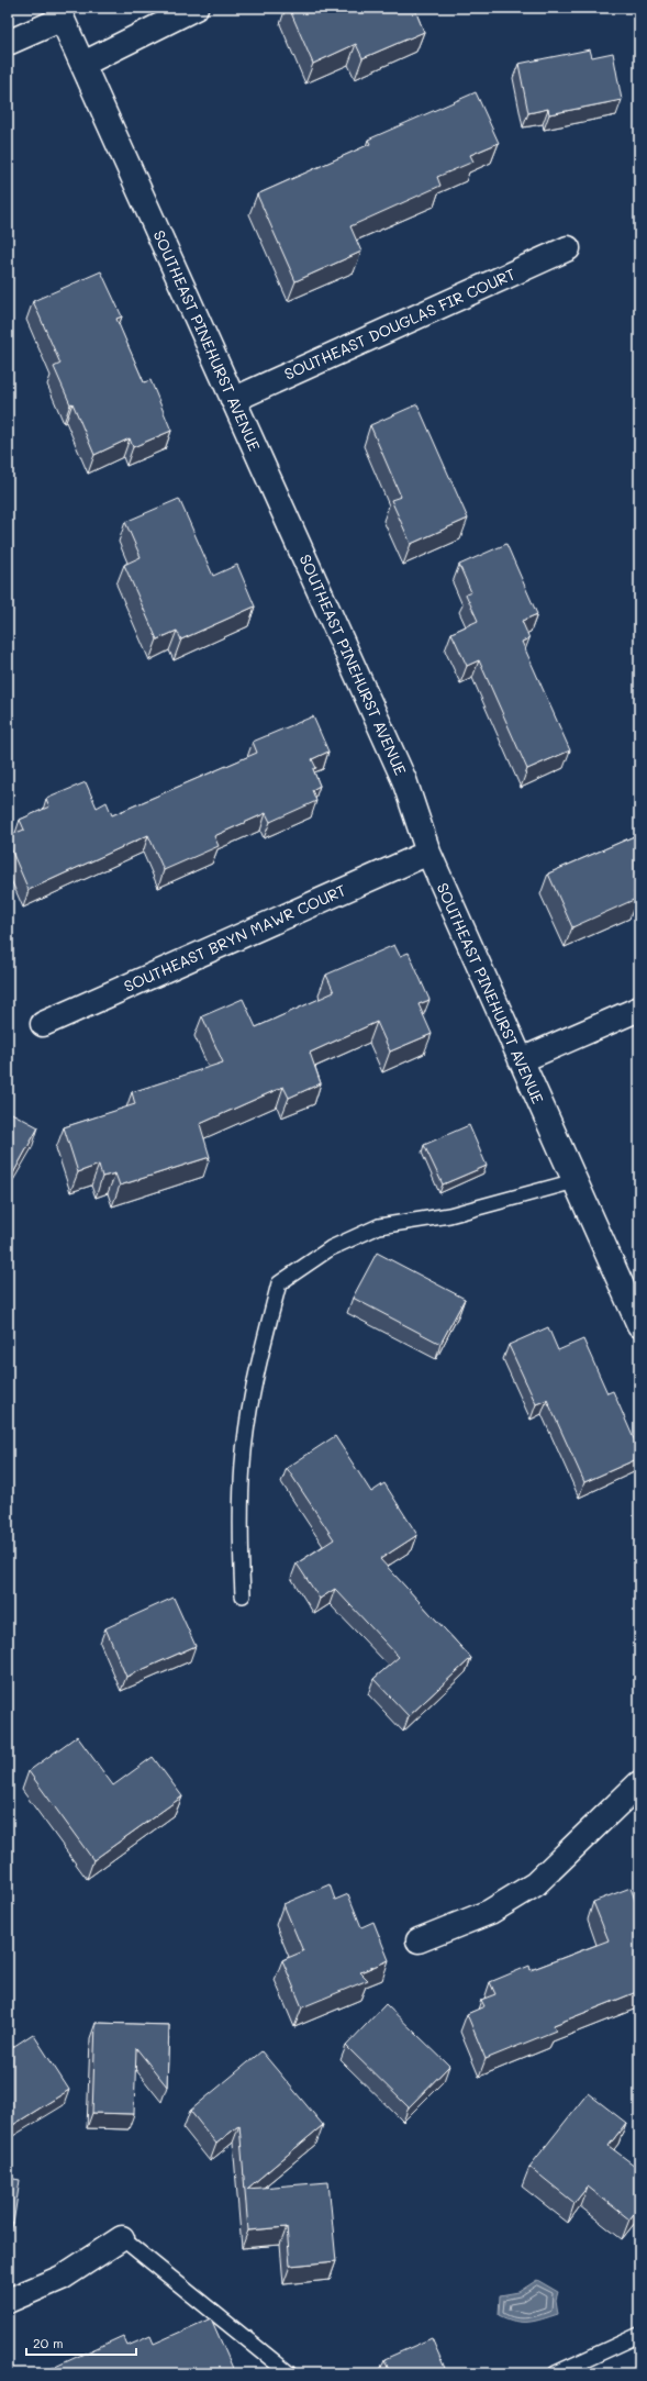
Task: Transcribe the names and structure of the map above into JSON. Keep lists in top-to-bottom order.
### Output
{
  "streets": {
    "street": ["SOUTHEAST DOUGLAS FIR COURT", "SOUTHEAST PINEHURST AVENUE", "SOUTHEAST BRYN MAWR COURT"]
  },
  "crossings": [
    ["SOUTHEAST DOUGLAS FIR COURT", "SOUTHEAST PINEHURST AVENUE"],
    ["SOUTHEAST PINEHURST AVENUE", "SOUTHEAST BRYN MAWR COURT"]
  ],
  "scale_bar": "20 m"
}
